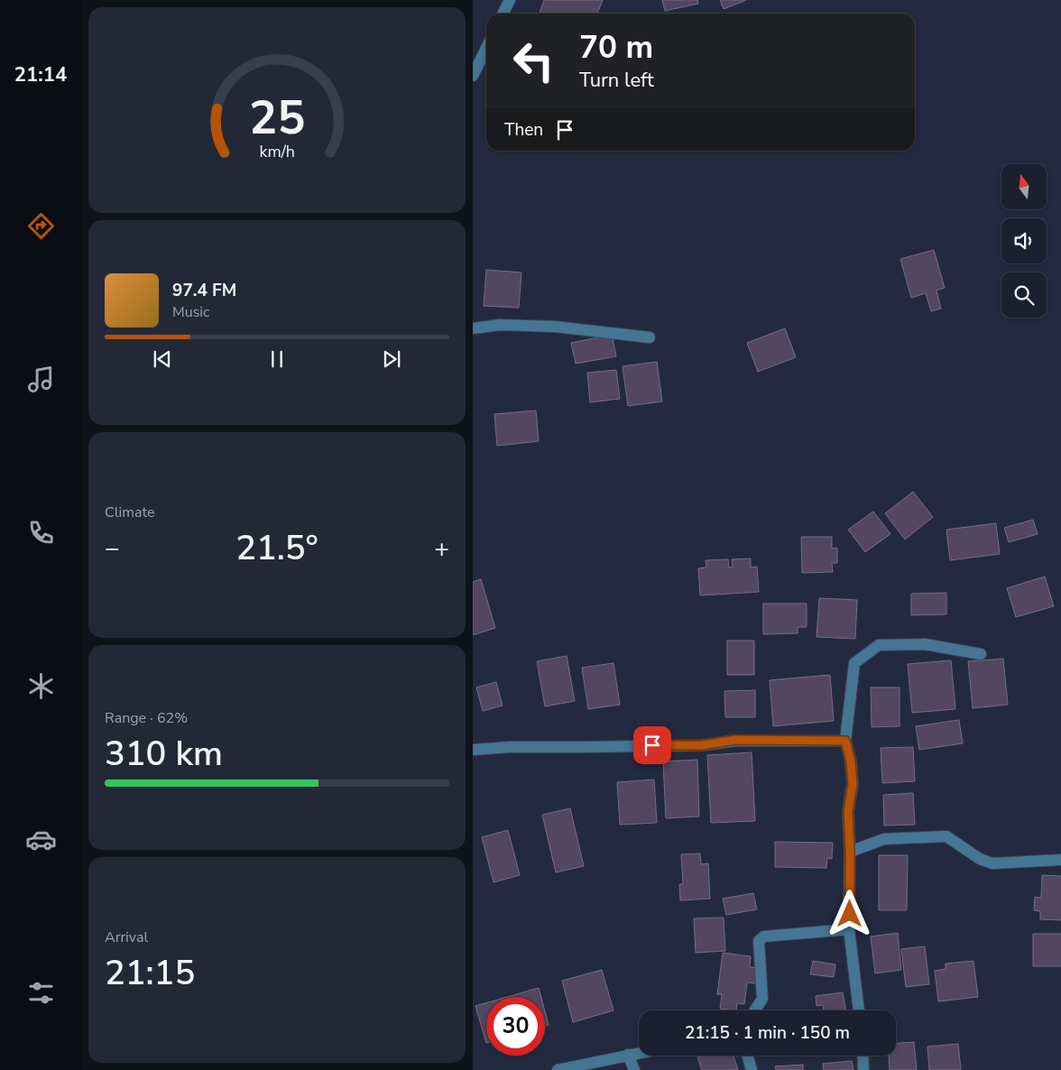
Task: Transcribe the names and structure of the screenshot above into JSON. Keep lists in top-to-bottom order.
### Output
{
  "north": "top",
  "page": {
    "tabs": "21:14",
    "turn": ["70 m", "Turn left"],
    "then": "Then",
    "song": ["97.4 FM", "Music"],
    "tile": [
      "Climate",
      ["Range · 62%", "310 km"],
      ["Arrival", "21:15"]
    ],
    "heat": ["−", "21.5°", "+"],
    "limit": "30",
    "trip": "21:15 · 1 min · 150 m",
    "gauge": ["25", "km/h"]
  }
}
